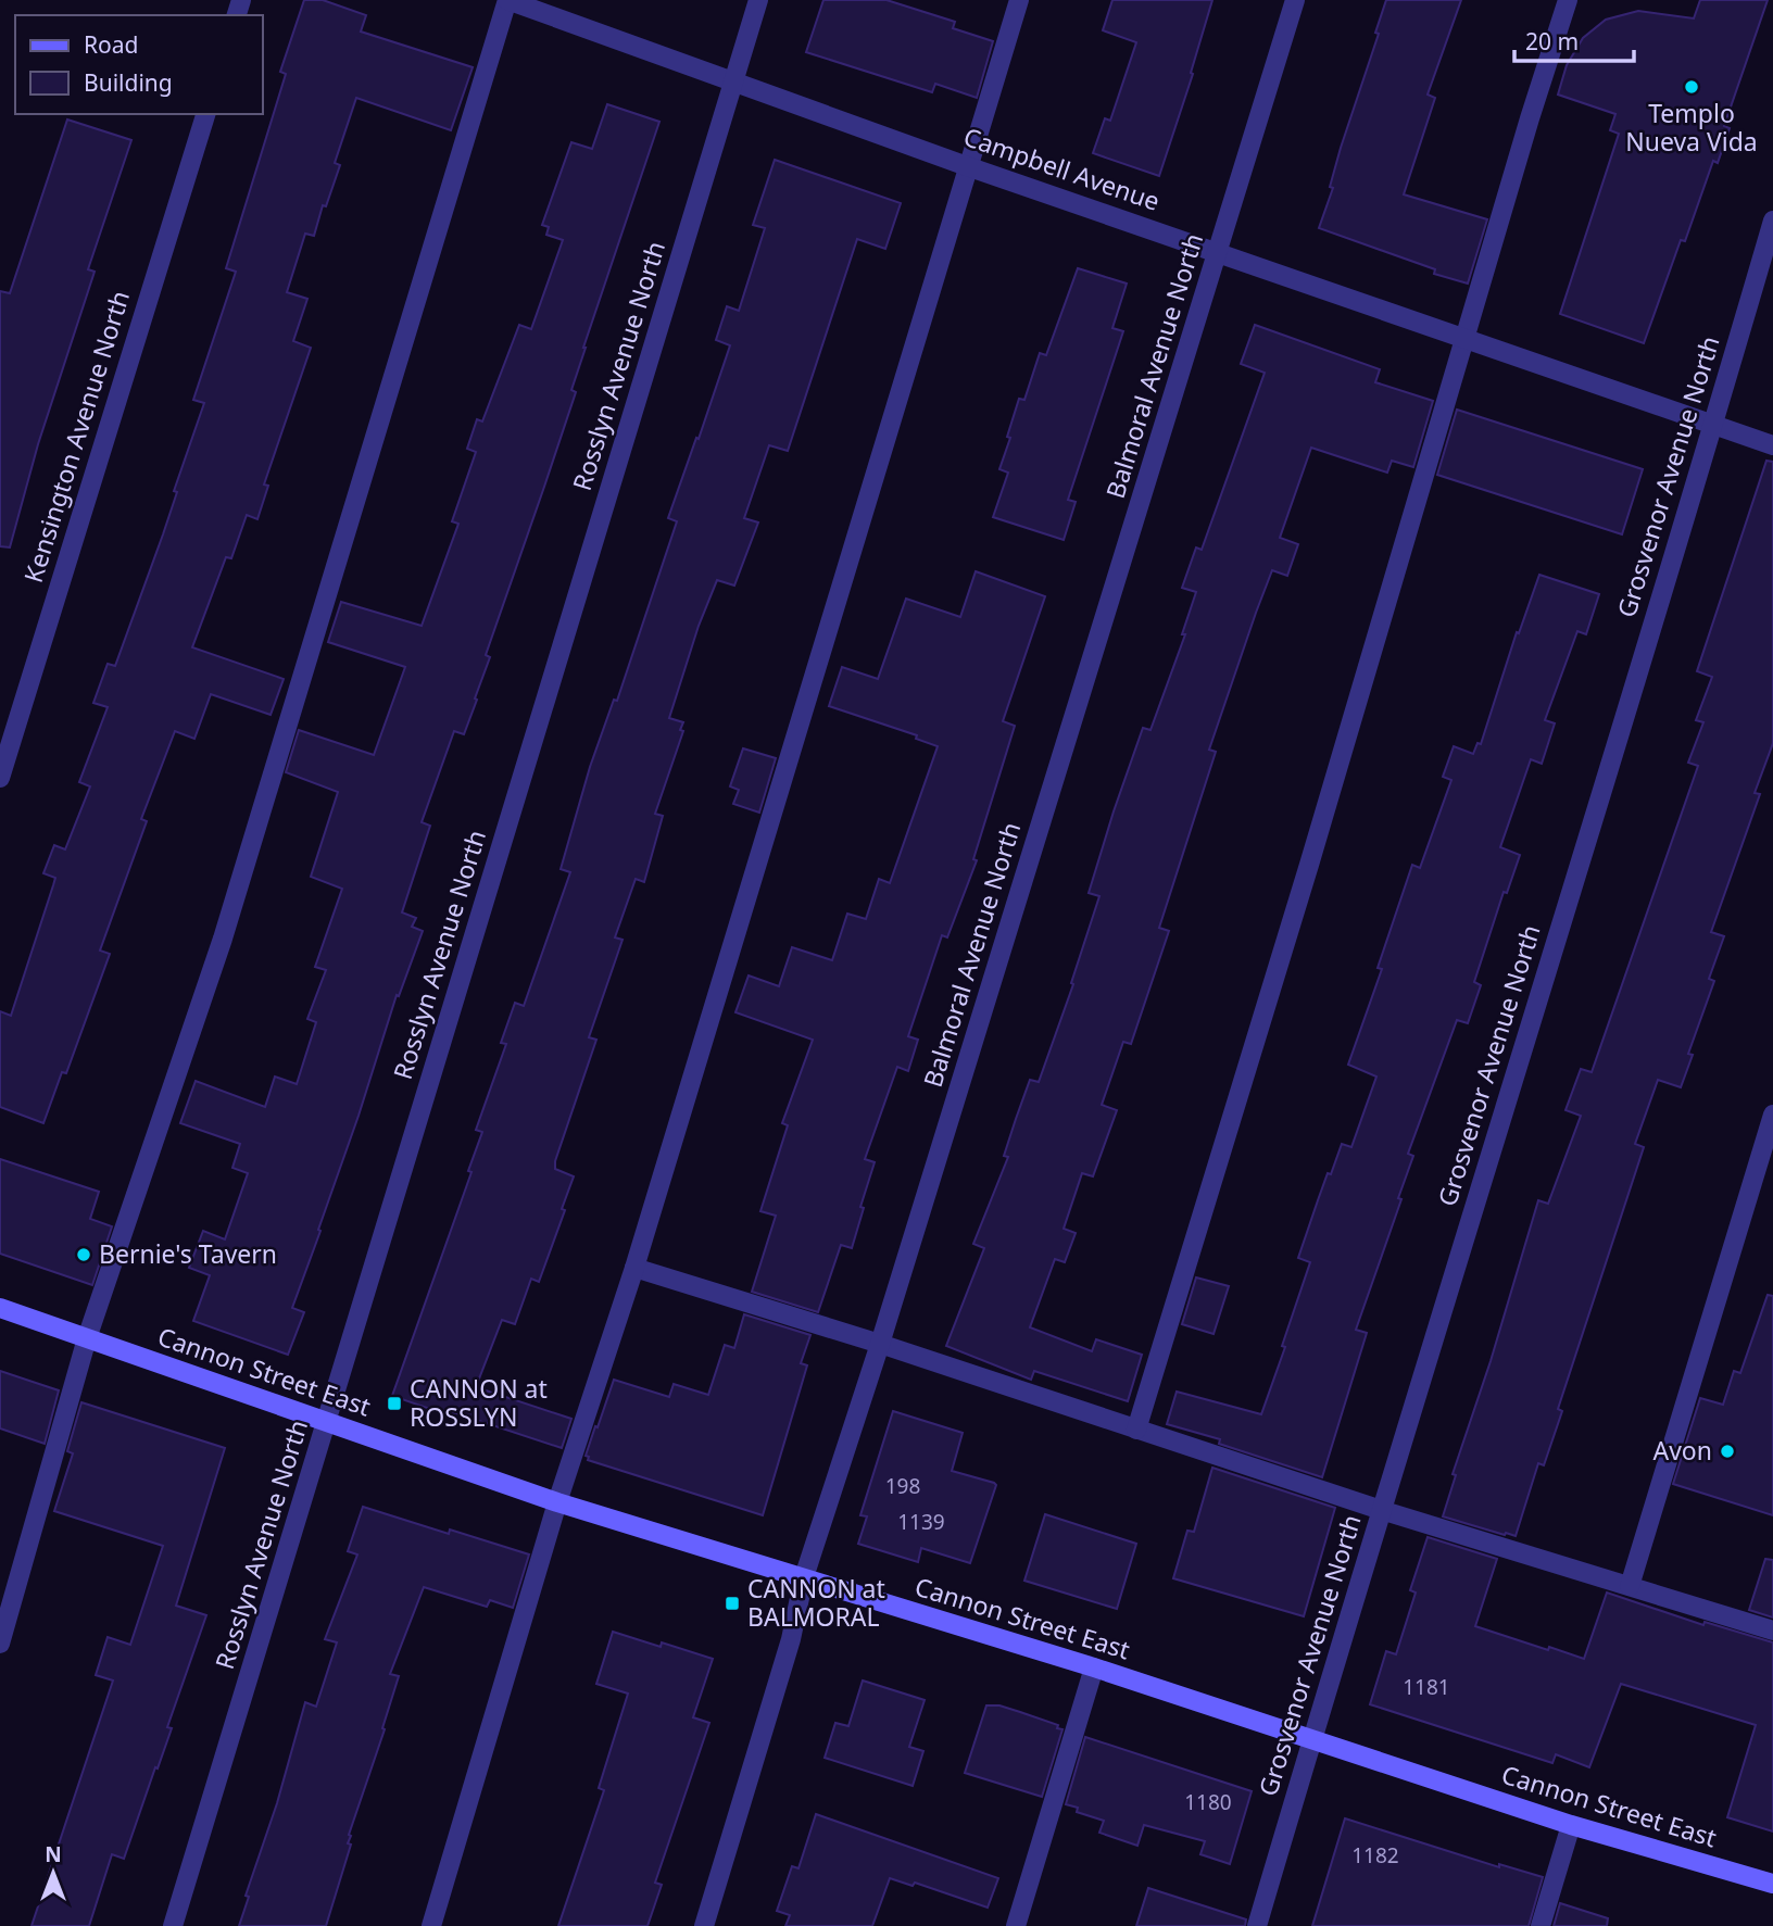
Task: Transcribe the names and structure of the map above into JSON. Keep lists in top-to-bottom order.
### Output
{
  "streets": {
    "main road": ["Cannon Street East"],
    "street": [
      "Campbell Avenue",
      "Rosslyn Avenue North",
      "Balmoral Avenue North",
      "Kensington Avenue North",
      "Grosvenor Avenue North"
    ]
  },
  "crossings": [
    ["Campbell Avenue", "Rosslyn Avenue North"],
    ["Campbell Avenue", "Balmoral Avenue North"],
    ["Campbell Avenue", "Grosvenor Avenue North"],
    ["Rosslyn Avenue North", "Cannon Street East"],
    ["Balmoral Avenue North", "Cannon Street East"],
    ["Grosvenor Avenue North", "Cannon Street East"]
  ],
  "places": {
    "other": ["Templo Nueva Vida", "Bernie's Tavern", "Avon"],
    "transit": ["CANNON at ROSSLYN", "CANNON at BALMORAL"]
  },
  "house_numbers": [
    "198",
    "1139",
    "1181",
    "1180",
    "1182"
  ],
  "legend": ["Road", "Building"],
  "scale_bar": "20 m",
  "north": "top"
}
